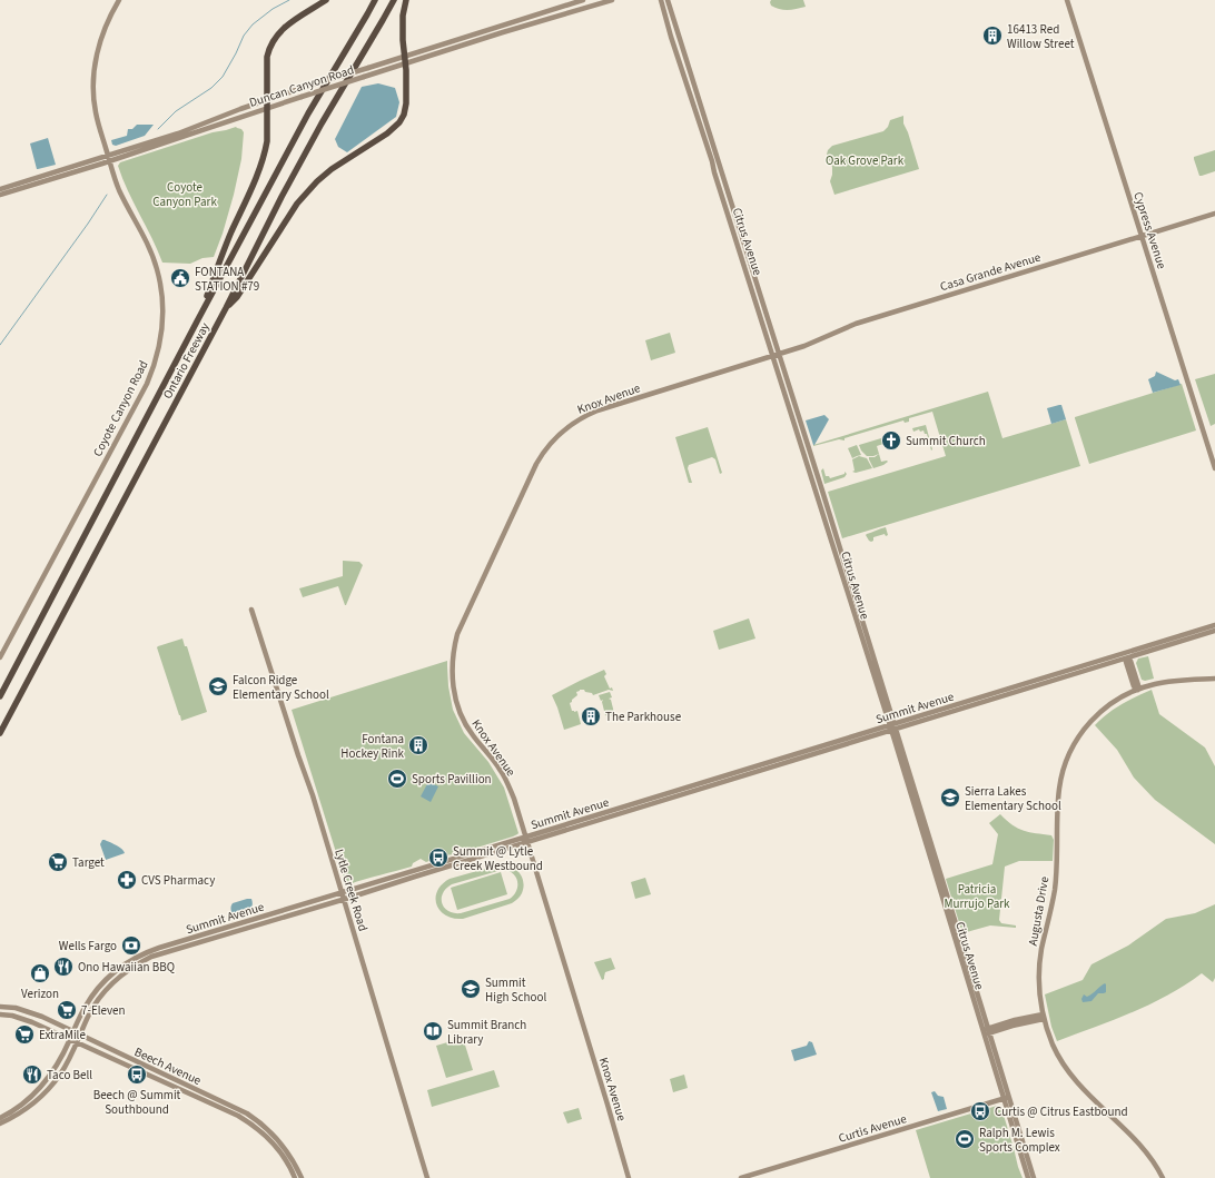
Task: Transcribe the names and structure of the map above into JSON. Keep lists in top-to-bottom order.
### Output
{
  "streets": {
    "highway": ["Ontario Freeway"],
    "main road": [
      "Duncan Canyon Road",
      "Cypress Avenue",
      "Citrus Avenue",
      "Casa Grande Avenue",
      "Knox Avenue",
      "Coyote Canyon Road",
      "Summit Avenue",
      "Lytle Creek Road",
      "Augusta Drive",
      "Beech Avenue",
      "Curtis Avenue"
    ]
  },
  "crossings": [
    ["Duncan Canyon Road", "Coyote Canyon Road"],
    ["Cypress Avenue", "Casa Grande Avenue"],
    ["Citrus Avenue", "Casa Grande Avenue"],
    ["Citrus Avenue", "Knox Avenue"],
    ["Citrus Avenue", "Summit Avenue"],
    ["Citrus Avenue", "Curtis Avenue"],
    ["Casa Grande Avenue", "Knox Avenue"],
    ["Knox Avenue", "Summit Avenue"],
    ["Summit Avenue", "Lytle Creek Road"],
    ["Summit Avenue", "Beech Avenue"]
  ],
  "parks": ["Oak Grove Park", "Coyote Canyon Park", "Patricia Murrujo Park"],
  "places": {
    "building": ["16413 Red Willow Street", "The Parkhouse", "Fontana Hockey Rink"],
    "public building": ["FONTANA STATION #79"],
    "church": ["Summit Church"],
    "school or university": ["Falcon Ridge Elementary School", "Sierra Lakes Elementary School", "Summit High School"],
    "sports": ["Sports Pavillion", "Ralph M. Lewis Sports Complex"],
    "bus stop": ["Summit @ Lytle Creek Westbound", "Beech @ Summit Southbound", "Curtis @ Citrus Eastbound"],
    "supermarket": ["Target", "7-Eleven", "ExtraMile"],
    "pharmacy": ["CVS Pharmacy"],
    "bank": ["Wells Fargo"],
    "restaurant": ["Ono Hawaiian BBQ", "Taco Bell"],
    "shop": ["Verizon"],
    "library": ["Summit Branch Library"]
  }
}
